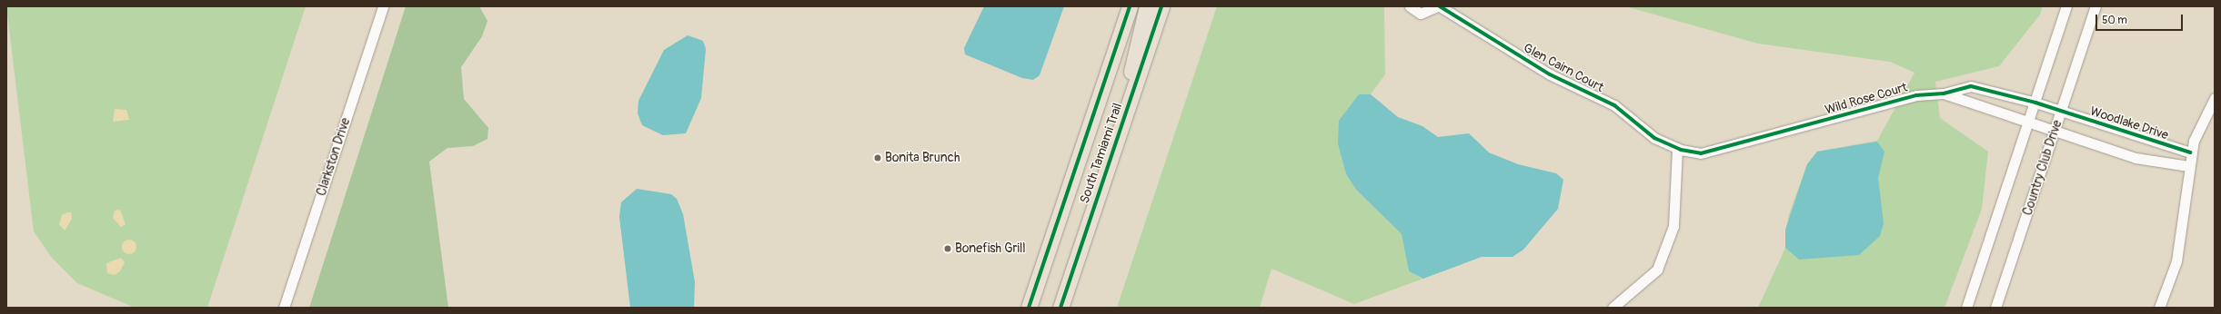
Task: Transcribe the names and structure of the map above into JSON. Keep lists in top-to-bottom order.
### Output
{
  "streets": {
    "main road": ["South Tamiami Trail"],
    "street": [
      "Glen Cairn Court",
      "Wild Rose Court",
      "Woodlake Drive",
      "Clarkston Drive",
      "Country Club Drive"
    ]
  },
  "crossings": [
    ["Glen Cairn Court", "Wild Rose Court"],
    ["Wild Rose Court", "Woodlake Drive"],
    ["Wild Rose Court", "Country Club Drive"],
    ["Woodlake Drive", "Country Club Drive"]
  ],
  "places": ["Bonita Brunch", "Bonefish Grill"],
  "scale_bar": "50 m"
}
